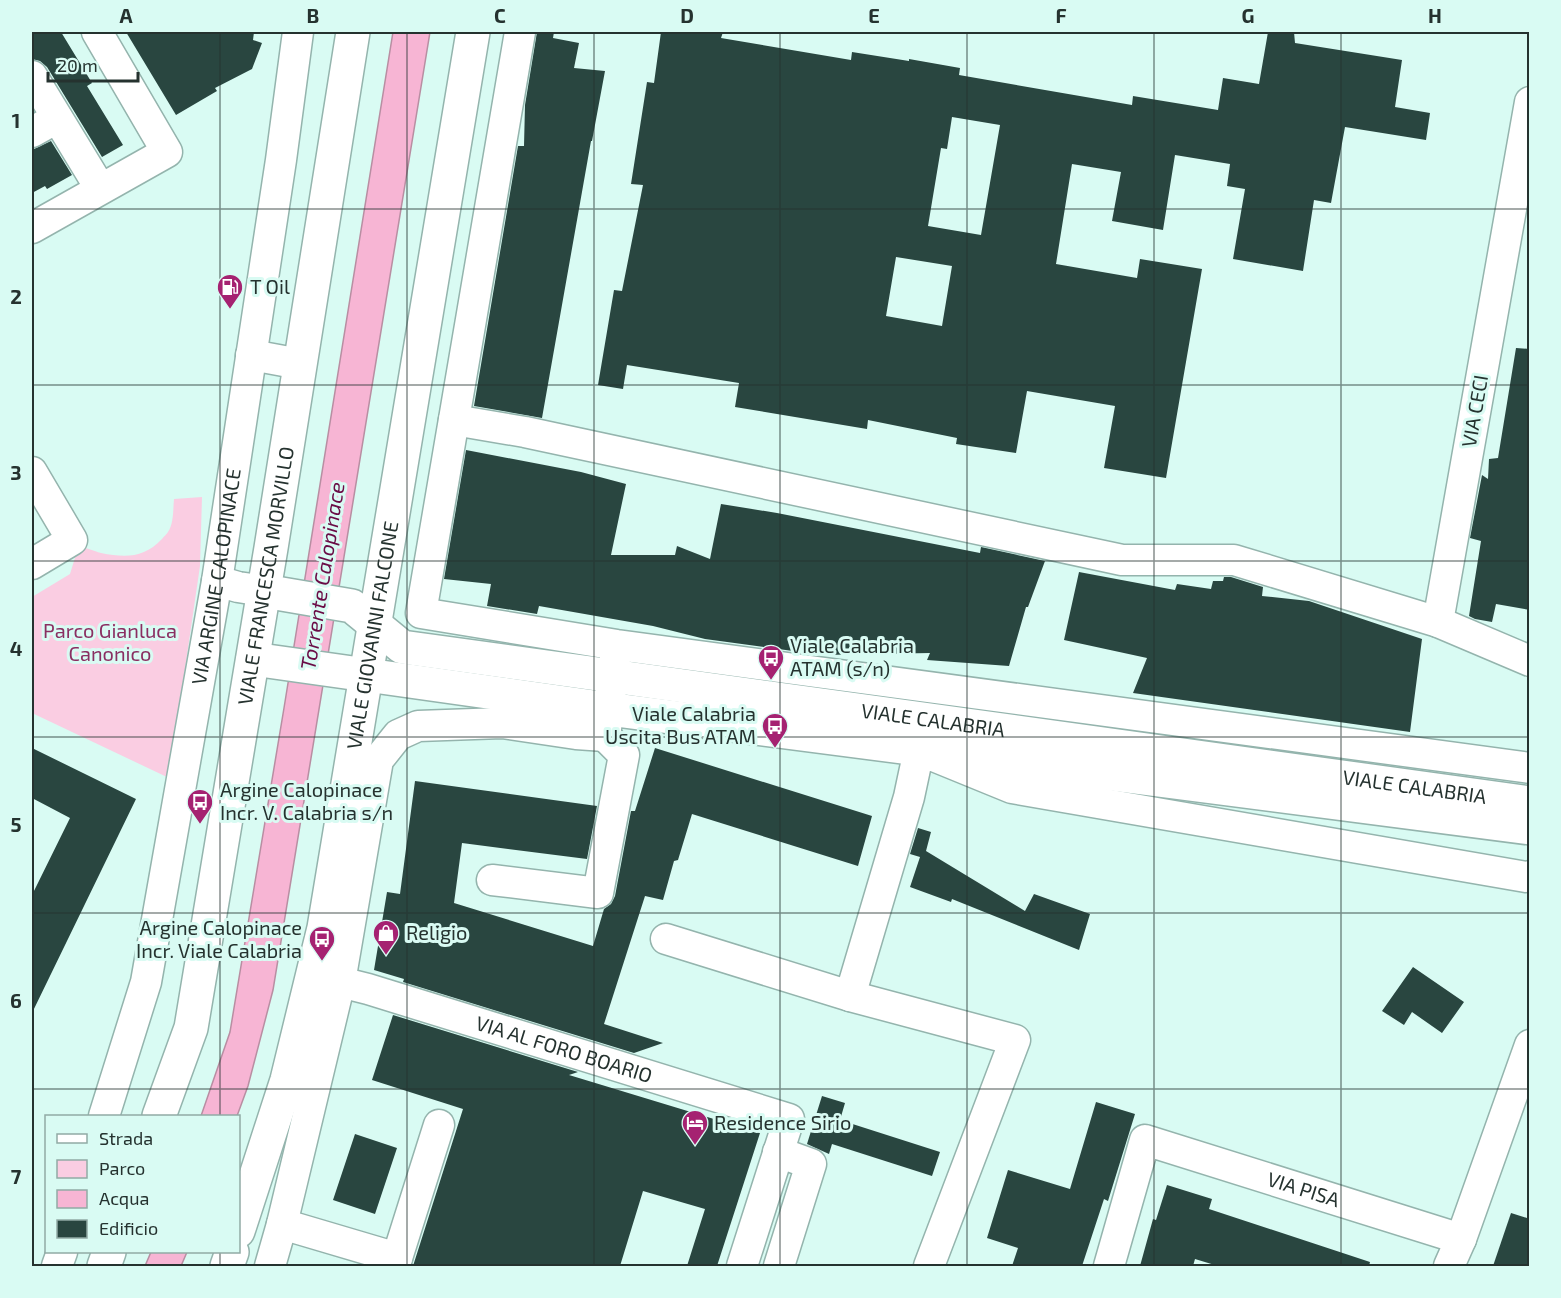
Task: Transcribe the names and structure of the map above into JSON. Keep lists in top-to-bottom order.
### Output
{
  "streets": {
    "main road": ["VIALE FRANCESCA MORVILLO", "VIALE GIOVANNI FALCONE", "VIALE CALABRIA"],
    "street": [
      "VIA CECI",
      "VIA ARGINE CALOPINACE",
      "VIA AL FORO BOARIO",
      "VIA PISA"
    ]
  },
  "crossings": [
    ["VIALE FRANCESCA MORVILLO", "VIALE CALABRIA"],
    ["VIALE GIOVANNI FALCONE", "VIALE CALABRIA"]
  ],
  "water": ["Torrente Calopinace"],
  "parks": ["Parco Gianluca Canonico"],
  "places": {
    "fuel station": ["T Oil"],
    "bus stop": [
      "Viale Calabria ATAM (s/n)",
      "Viale Calabria Uscita Bus ATAM",
      "Argine Calopinace Incr. V. Calabria s/n",
      "Argine Calopinace Incr. Viale Calabria"
    ],
    "shop": ["Religio"],
    "hotel": ["Residence Sirio"]
  },
  "legend": [
    "Strada",
    "Parco",
    "Acqua",
    "Edificio"
  ],
  "scale_bar": "20 m",
  "grid": {
    "columns": [
      "A",
      "B",
      "C",
      "D",
      "E",
      "F",
      "G",
      "H"
    ],
    "rows": [
      "1",
      "2",
      "3",
      "4",
      "5",
      "6",
      "7"
    ]
  }
}
